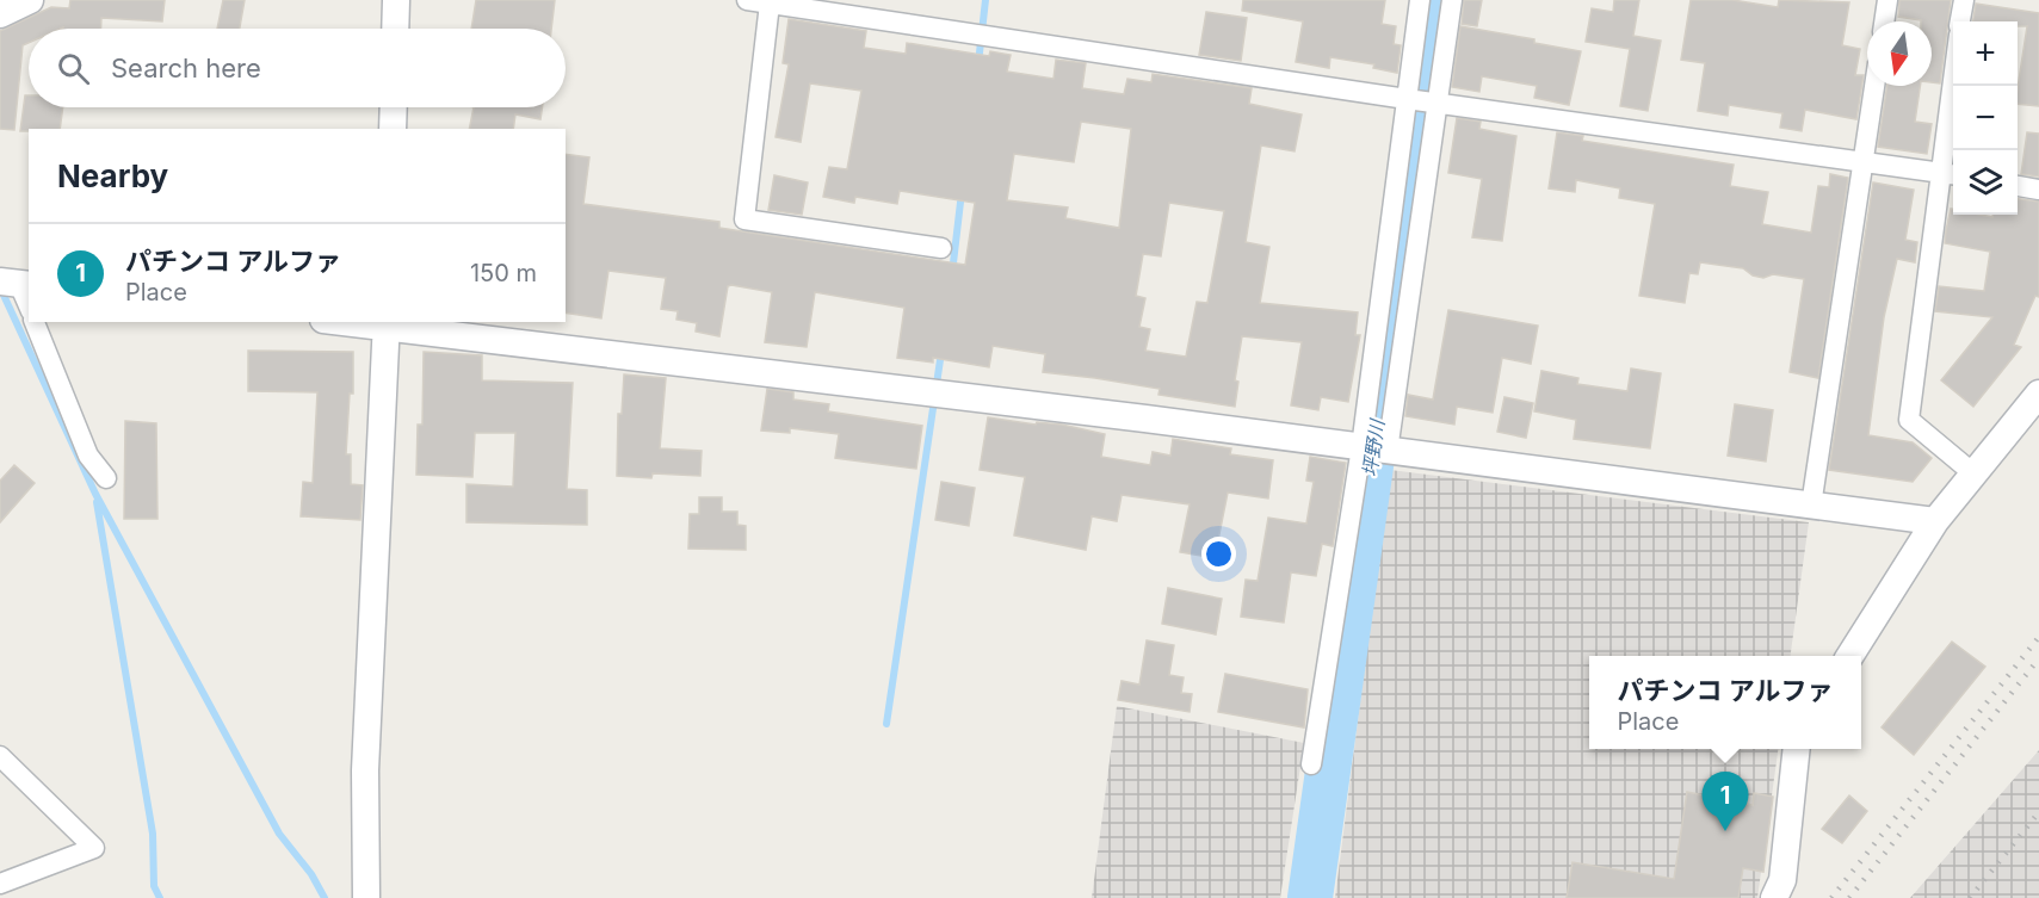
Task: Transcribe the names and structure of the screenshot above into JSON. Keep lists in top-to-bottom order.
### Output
{
  "water": ["坪野川"],
  "north": "bottom",
  "page": {
    "map_buttons": ["+", "−"],
    "search": "Search here",
    "heading": "Nearby",
    "list": [
      {
        "mark": "1",
        "name": "パチンコ アルファ",
        "note": "Place",
        "value": "150 m"
      }
    ],
    "popup": ["パチンコ アルファ", "Place"],
    "pins": "1"
  }
}
